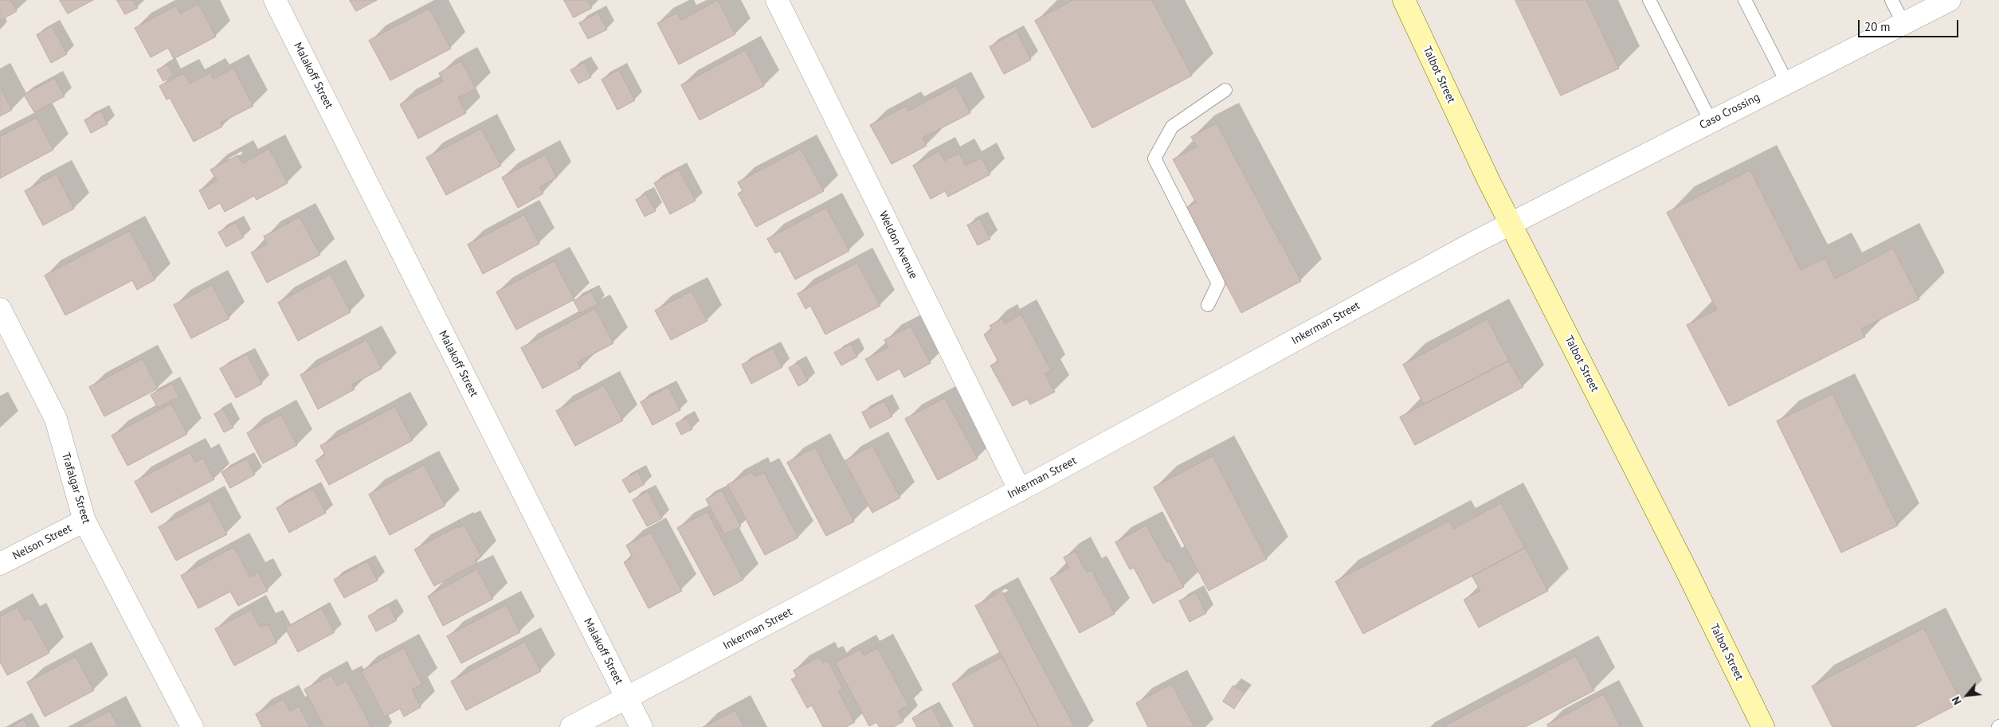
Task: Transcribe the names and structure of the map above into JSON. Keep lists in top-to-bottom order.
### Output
{
  "streets": {
    "main road": ["Talbot Street"],
    "street": [
      "Malakoff Street",
      "Caso Crossing",
      "Weldon Avenue",
      "Inkerman Street",
      "Trafalgar Street",
      "Nelson Street"
    ]
  },
  "crossings": [
    ["Talbot Street", "Caso Crossing"],
    ["Talbot Street", "Inkerman Street"],
    ["Malakoff Street", "Inkerman Street"],
    ["Caso Crossing", "Inkerman Street"],
    ["Weldon Avenue", "Inkerman Street"],
    ["Trafalgar Street", "Nelson Street"]
  ],
  "scale_bar": "20 m",
  "north": "bottom left"
}
